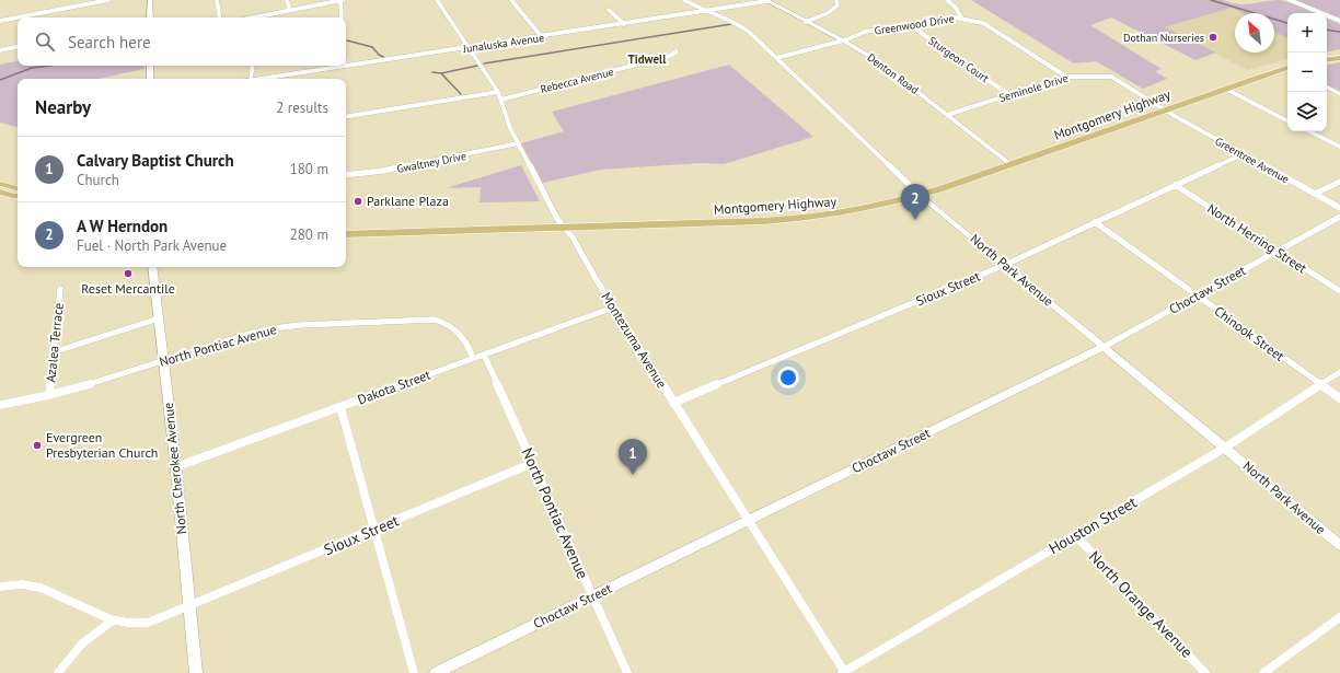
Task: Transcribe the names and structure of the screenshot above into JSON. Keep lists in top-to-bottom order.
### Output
{
  "streets": {
    "main road": ["Montgomery Highway"],
    "street": [
      "Greenwood Drive",
      "Junaluska Avenue",
      "Sturgeon Court",
      "Denton Road",
      "Rebecca Avenue",
      "Seminole Drive",
      "Greentree Avenue",
      "Gwaltney Drive",
      "North Herring Street",
      "North Park Avenue",
      "Sioux Street",
      "Choctaw Street",
      "Chinook Street",
      "Montezuma Avenue",
      "Azalea Terrace",
      "North Pontiac Avenue",
      "Dakota Street",
      "North Cherokee Avenue",
      "Houston Street",
      "North Orange Avenue"
    ]
  },
  "crossings": [
    ["Greenwood Drive", "Sturgeon Court"],
    ["Greenwood Drive", "Denton Road"],
    ["Greenwood Drive", "Seminole Drive"],
    ["Greenwood Drive", "North Park Avenue"],
    ["Junaluska Avenue", "Denton Road"],
    ["Junaluska Avenue", "North Park Avenue"],
    ["Junaluska Avenue", "Montezuma Avenue"],
    ["Sturgeon Court", "Seminole Drive"],
    ["Denton Road", "Seminole Drive"],
    ["Denton Road", "Montgomery Highway"],
    ["Rebecca Avenue", "Montezuma Avenue"],
    ["Seminole Drive", "Montgomery Highway"],
    ["Seminole Drive", "Greentree Avenue"],
    ["Montgomery Highway", "Greentree Avenue"],
    ["Montgomery Highway", "North Park Avenue"],
    ["Montgomery Highway", "Montezuma Avenue"],
    ["Greentree Avenue", "Sioux Street"],
    ["Gwaltney Drive", "Montezuma Avenue"],
    ["North Herring Street", "Sioux Street"],
    ["North Herring Street", "Choctaw Street"],
    ["North Park Avenue", "Sioux Street"],
    ["North Park Avenue", "Choctaw Street"],
    ["North Park Avenue", "Houston Street"],
    ["Sioux Street", "Chinook Street"],
    ["Sioux Street", "Montezuma Avenue"],
    ["Sioux Street", "North Pontiac Avenue"],
    ["Sioux Street", "North Cherokee Avenue"],
    ["Choctaw Street", "Chinook Street"],
    ["Choctaw Street", "Montezuma Avenue"],
    ["Choctaw Street", "North Pontiac Avenue"],
    ["Chinook Street", "Houston Street"],
    ["Montezuma Avenue", "Dakota Street"],
    ["Montezuma Avenue", "Houston Street"],
    ["Azalea Terrace", "North Pontiac Avenue"],
    ["North Pontiac Avenue", "Dakota Street"],
    ["North Pontiac Avenue", "North Cherokee Avenue"],
    ["Dakota Street", "North Cherokee Avenue"],
    ["Houston Street", "North Orange Avenue"]
  ],
  "districts": ["Tidwell"],
  "places": [
    "Dothan Nurseries",
    "Parklane Plaza",
    "Reset Mercantile",
    "Evergreen Presbyterian Church"
  ],
  "north": "top left",
  "page": {
    "map_buttons": ["+", "−"],
    "search": "Search here",
    "heading": ["Nearby", "2 results"],
    "list": [
      {
        "mark": "1",
        "name": "Calvary Baptist Church",
        "note": "Church",
        "value": "180 m"
      },
      {
        "mark": "2",
        "name": "A W Herndon",
        "note": "Fuel · North Park Avenue",
        "value": "280 m"
      }
    ],
    "pins": ["2", "1"]
  }
}
